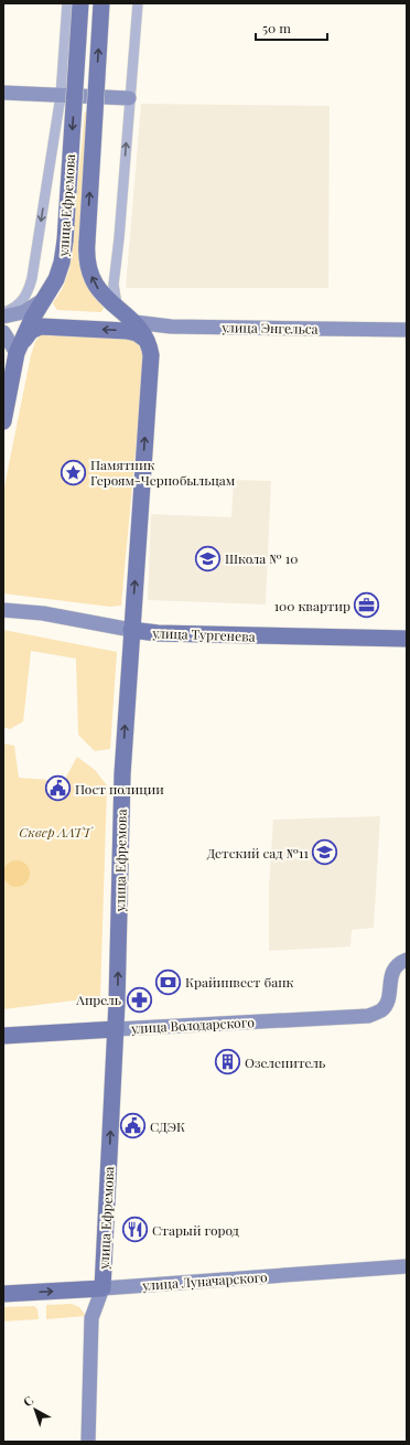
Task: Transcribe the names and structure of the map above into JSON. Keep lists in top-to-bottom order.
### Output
{
  "streets": {
    "main road": [
      "улица Ефремова",
      "улица Тургенева",
      "улица Володарского",
      "улица Луначарского"
    ],
    "street": ["улица Энгельса"]
  },
  "crossings": [
    ["улица Ефремова", "улица Энгельса"],
    ["улица Ефремова", "улица Тургенева"],
    ["улица Ефремова", "улица Володарского"],
    ["улица Ефремова", "улица Луначарского"]
  ],
  "parks": ["Сквер ААТТ"],
  "places": {
    "place": ["Памятник Героям-Чернобыльцам"],
    "school or university": ["Школа № 10", "Детский сад №11"],
    "office": ["100 квартир"],
    "public building": ["Пост полиции", "СДЭК"],
    "bank": ["Крайинвест банк"],
    "pharmacy": ["Апрель"],
    "building": ["Озеленитель"],
    "restaurant": ["Старый город"]
  },
  "scale_bar": "50 m",
  "north": "top left"
}
